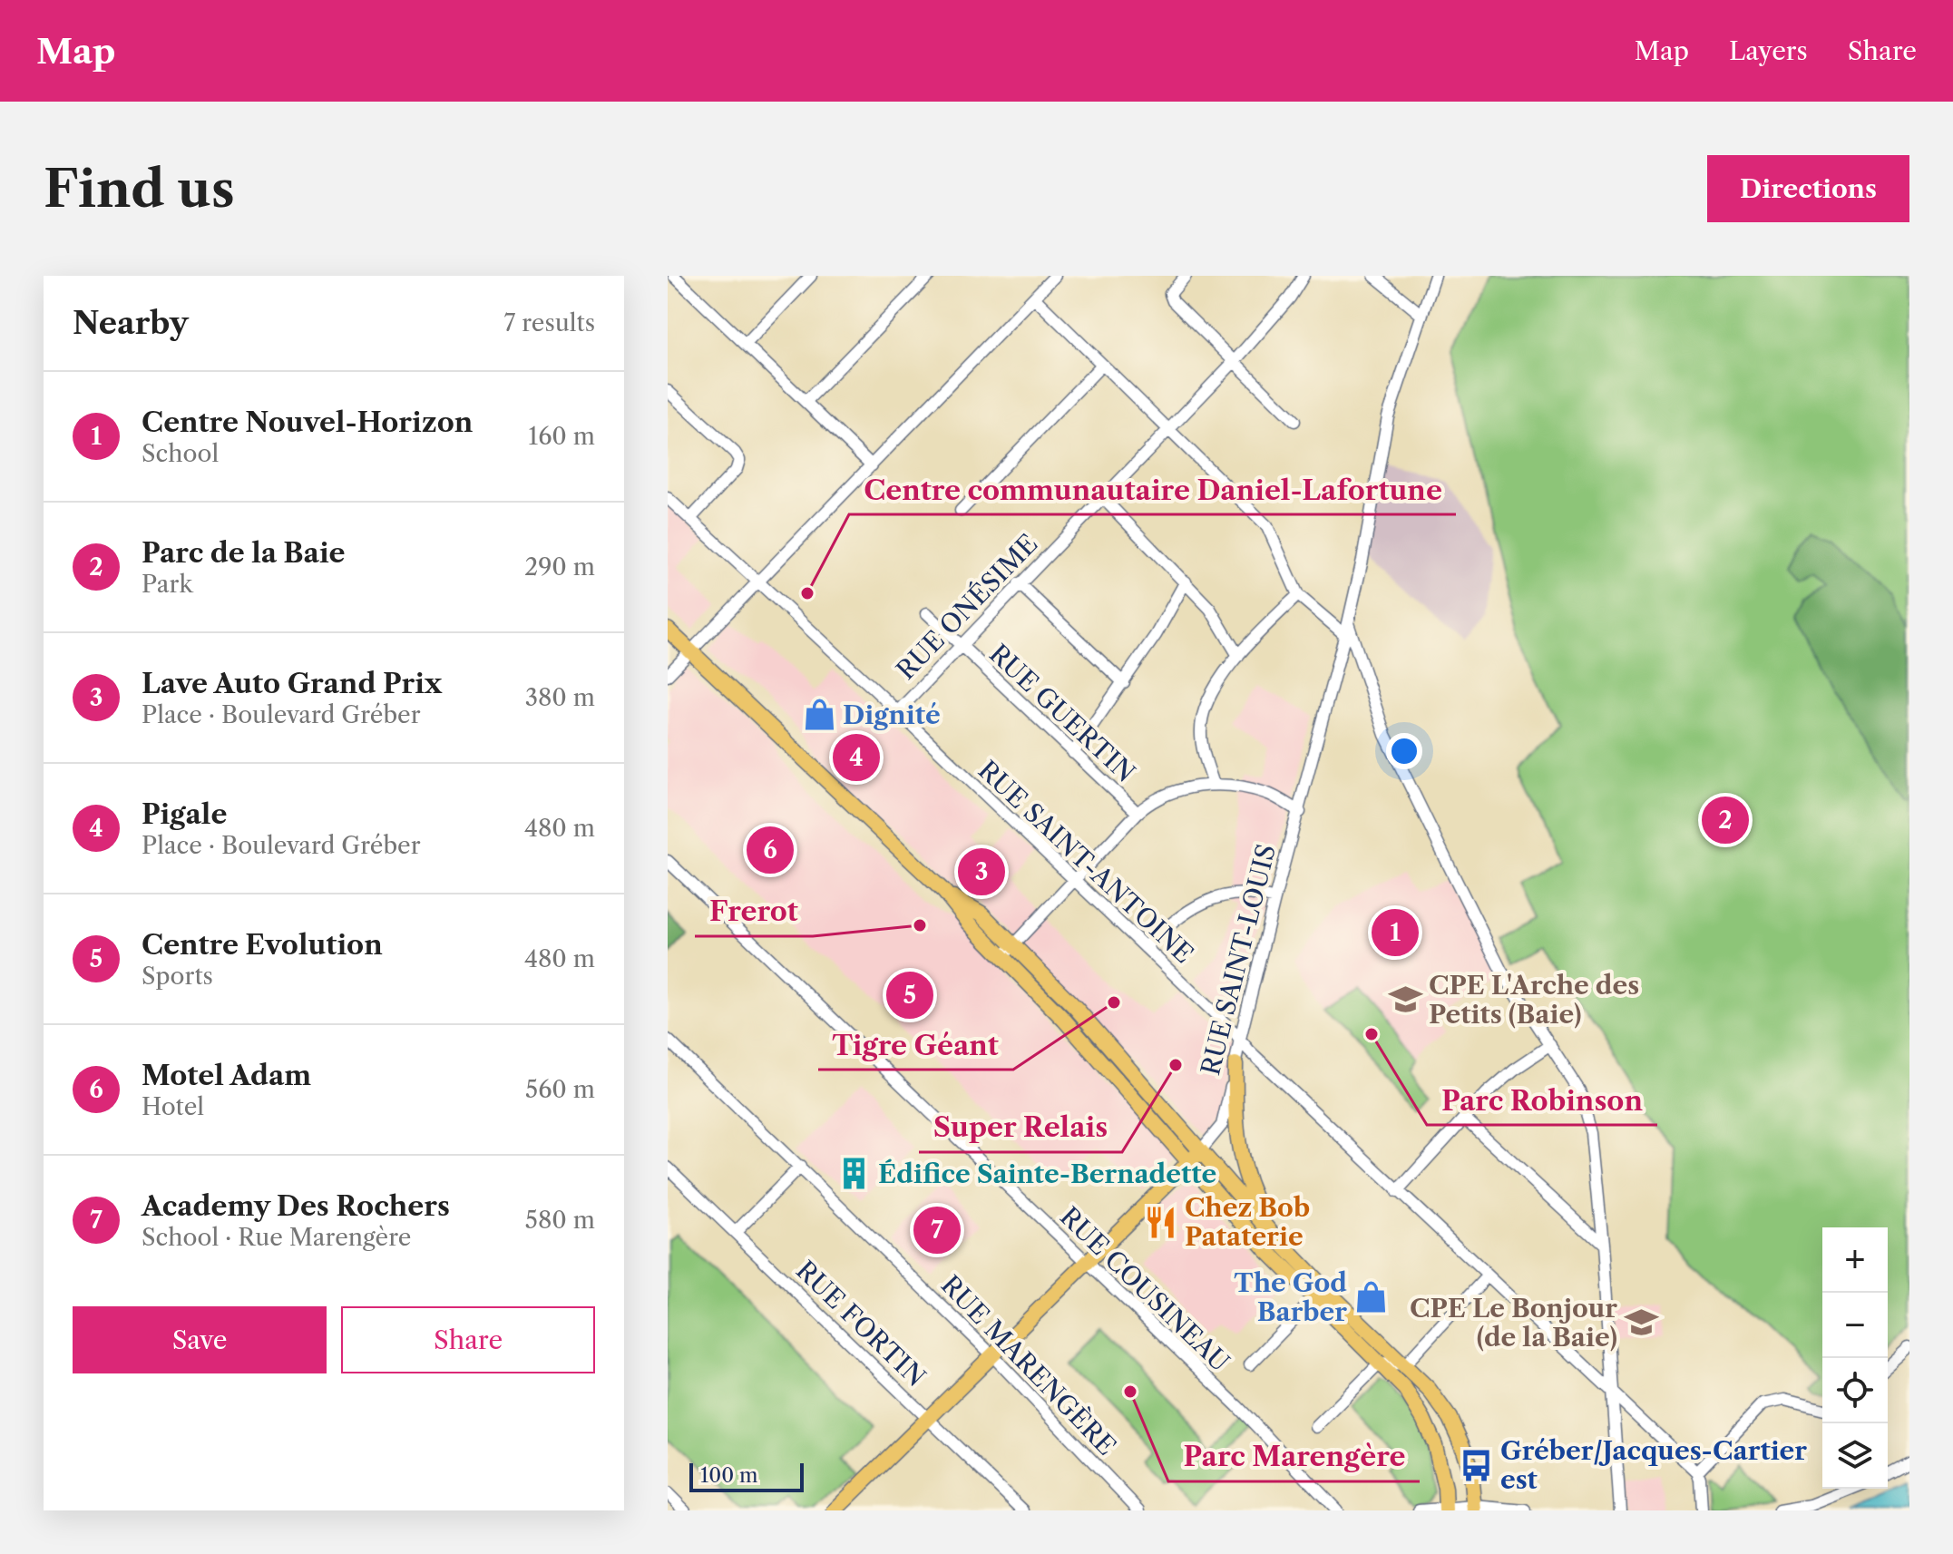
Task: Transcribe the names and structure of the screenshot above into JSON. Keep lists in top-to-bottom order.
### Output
{
  "streets": {
    "main road": ["RUE SAINT-LOUIS"],
    "street": [
      "RUE ONÉSIME",
      "RUE GUERTIN",
      "RUE SAINT-ANTOINE",
      "RUE COUSINEAU",
      "RUE FORTIN",
      "RUE MARENGÈRE"
    ]
  },
  "crossings": [
    ["RUE ONÉSIME", "RUE GUERTIN"],
    ["RUE ONÉSIME", "RUE SAINT-ANTOINE"],
    ["RUE SAINT-ANTOINE", "RUE SAINT-LOUIS"],
    ["RUE SAINT-LOUIS", "RUE COUSINEAU"],
    ["RUE SAINT-LOUIS", "RUE FORTIN"],
    ["RUE SAINT-LOUIS", "RUE MARENGÈRE"]
  ],
  "places": {
    "other": [
      "Centre communautaire Daniel-Lafortune",
      "Frerot",
      "Tigre Géant",
      "Parc Robinson",
      "Super Relais",
      "Parc Marengère"
    ],
    "shop": ["Dignité", "The God Barber"],
    "school or university": ["CPE L'Arche des Petits (Baie)", "CPE Le Bonjour (de la Baie)"],
    "building": ["Édifice Sainte-Bernadette"],
    "restaurant": ["Chez Bob Pataterie"],
    "bus stop": ["Gréber/Jacques-Cartier est"]
  },
  "scale_bar": "100 m",
  "page": {
    "header": "Map",
    "nav": ["Map", "Layers", "Share"],
    "buttons": [
      "Directions",
      ["Save", "Share"]
    ],
    "title": "Find us",
    "heading": ["Nearby", "7 results"],
    "list": [
      {
        "mark": "1",
        "name": "Centre Nouvel-Horizon",
        "note": "School",
        "value": "160 m"
      },
      {
        "mark": "2",
        "name": "Parc de la Baie",
        "note": "Park",
        "value": "290 m"
      },
      {
        "mark": "3",
        "name": "Lave Auto Grand Prix",
        "note": "Place · Boulevard Gréber",
        "value": "380 m"
      },
      {
        "mark": "4",
        "name": "Pigale",
        "note": "Place · Boulevard Gréber",
        "value": "480 m"
      },
      {
        "mark": "5",
        "name": "Centre Evolution",
        "note": "Sports",
        "value": "480 m"
      },
      {
        "mark": "6",
        "name": "Motel Adam",
        "note": "Hotel",
        "value": "560 m"
      },
      {
        "mark": "7",
        "name": "Academy Des Rochers",
        "note": "School · Rue Marengère",
        "value": "580 m"
      }
    ],
    "pins": [
      "4",
      "2",
      "6",
      "3",
      "1",
      "5",
      "7"
    ],
    "map_buttons": ["+", "−"],
    "scale": "100 m"
  }
}
